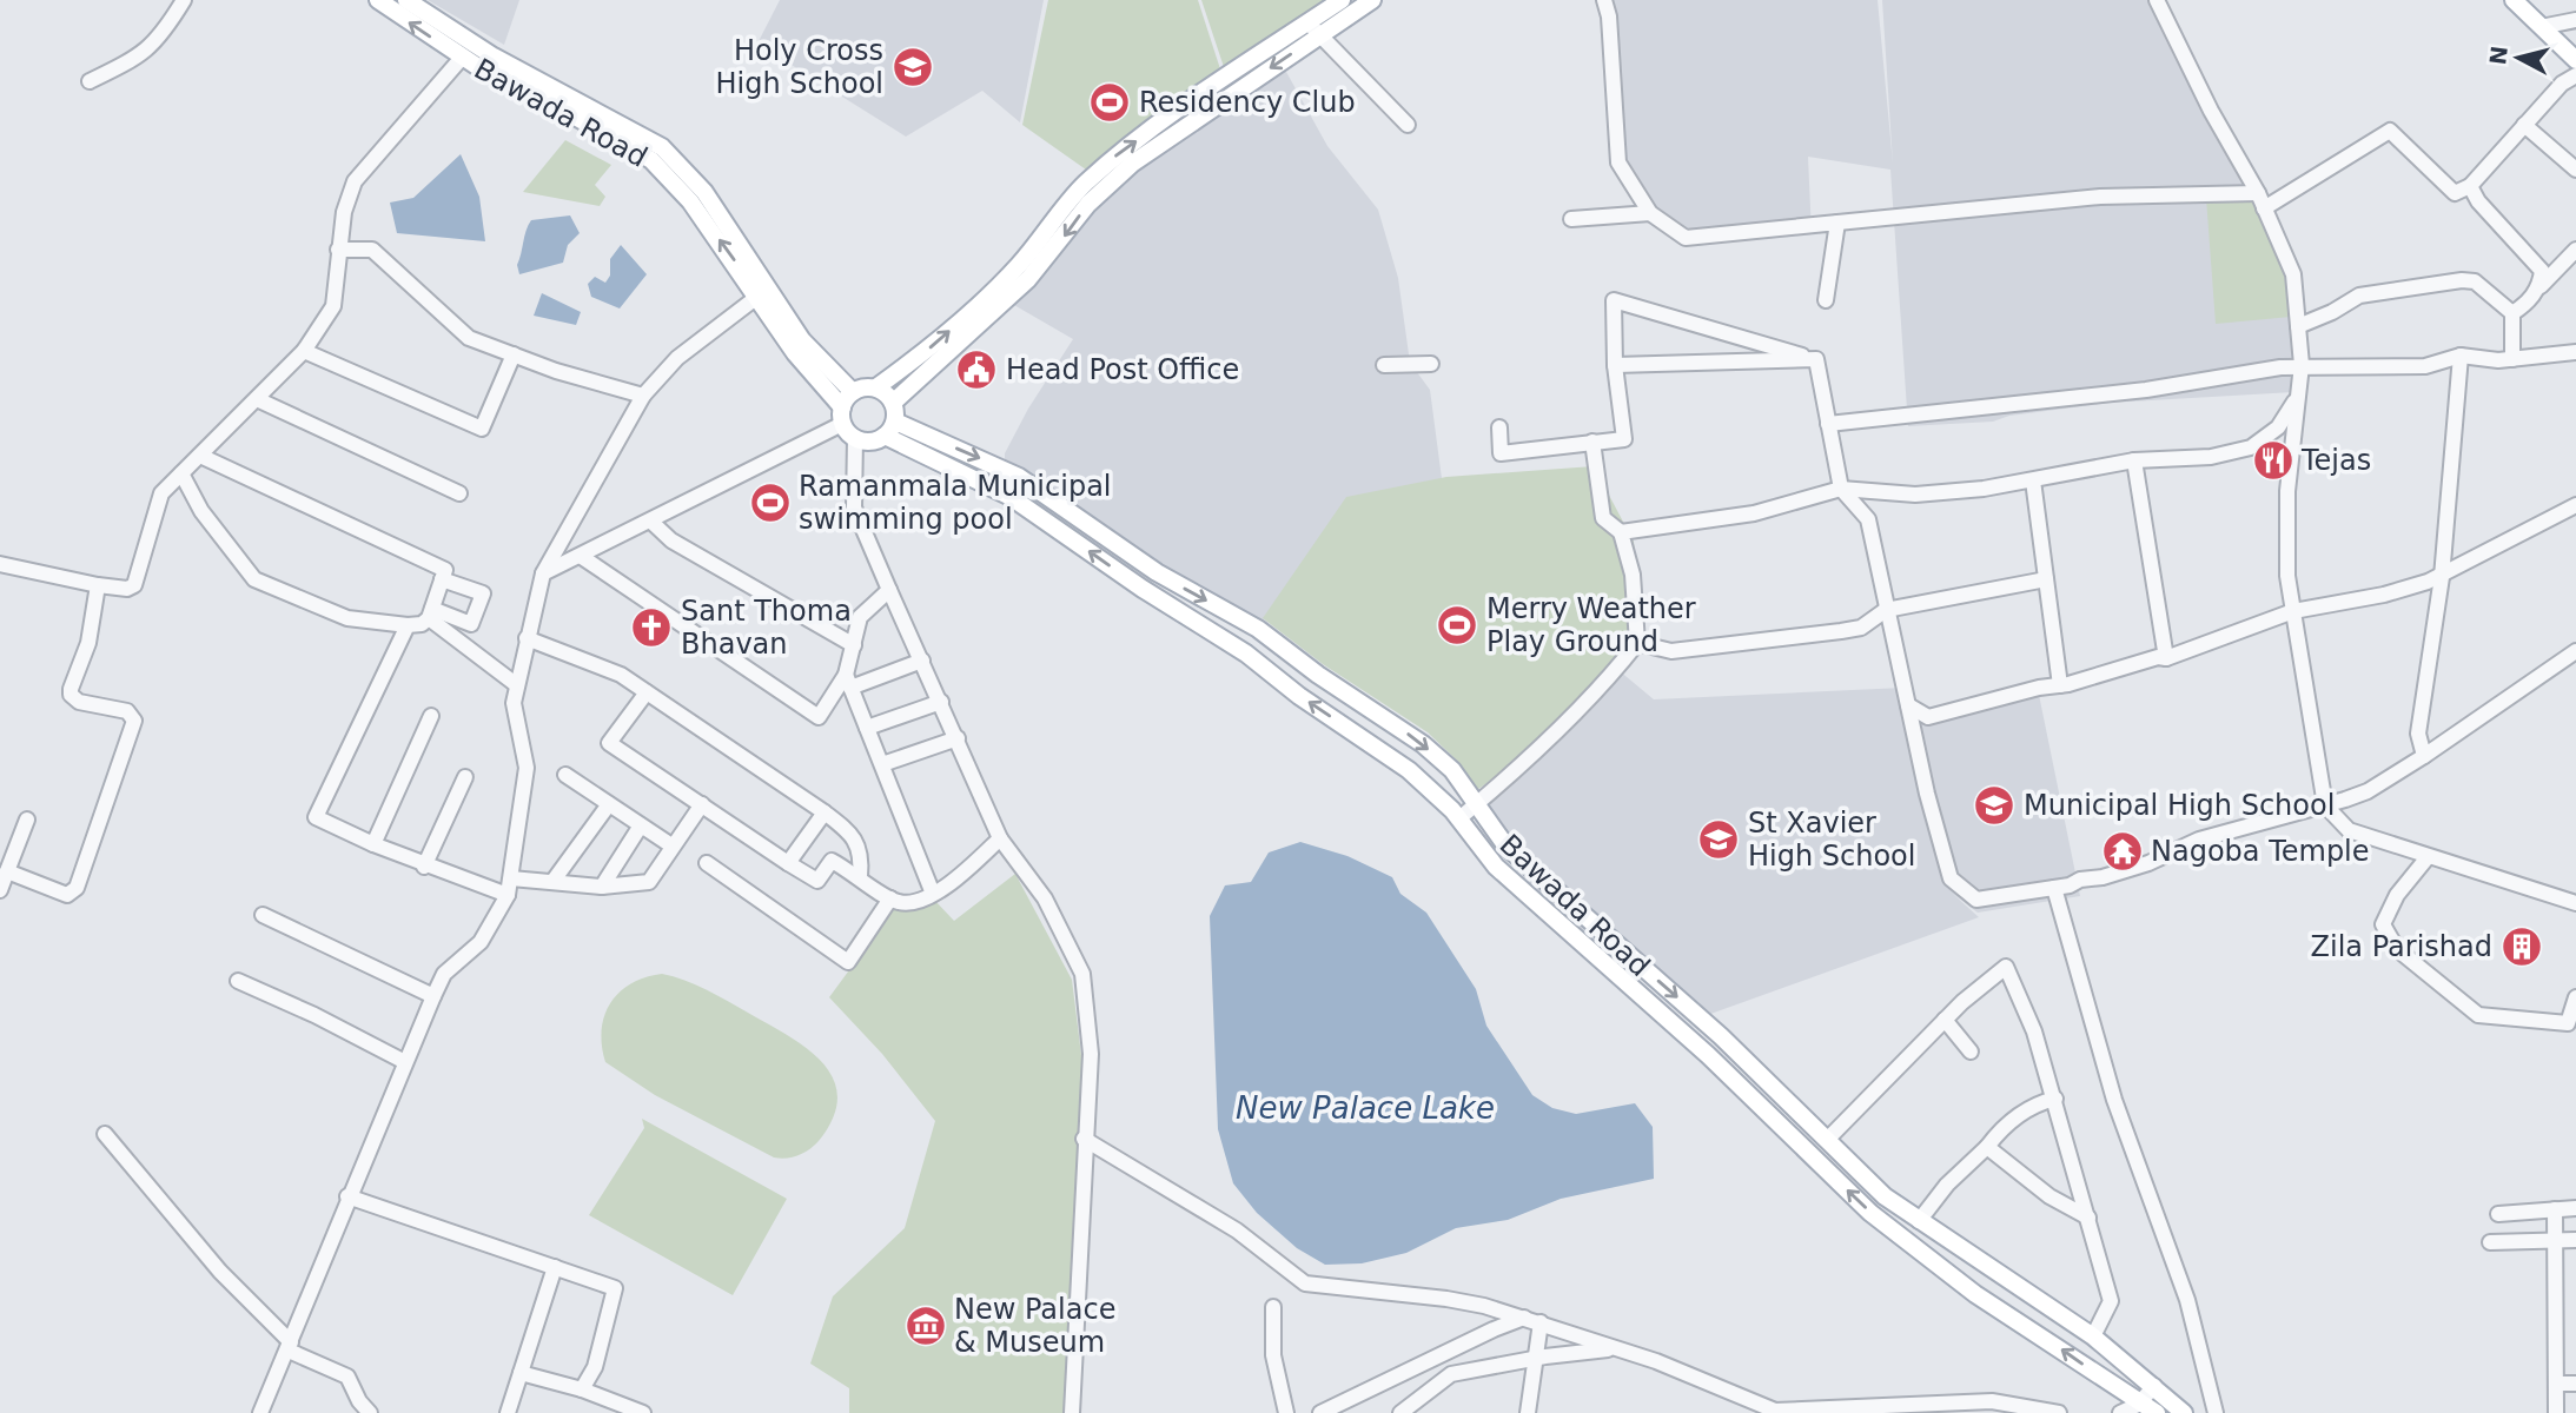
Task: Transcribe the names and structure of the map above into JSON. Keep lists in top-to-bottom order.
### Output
{
  "streets": {
    "main road": ["Bawada Road"]
  },
  "water": ["New Palace Lake"],
  "places": {
    "school or university": ["Holy Cross High School", "Municipal High School", "St Xavier High School"],
    "sports": ["Residency Club", "Ramanmala Municipal swimming pool", "Merry Weather Play Ground"],
    "public building": ["Head Post Office"],
    "restaurant": ["Tejas"],
    "church": ["Sant Thoma Bhavan"],
    "temple": ["Nagoba Temple"],
    "building": ["Zila Parishad"],
    "museum": ["New Palace & Museum"]
  },
  "north": "left"
}
